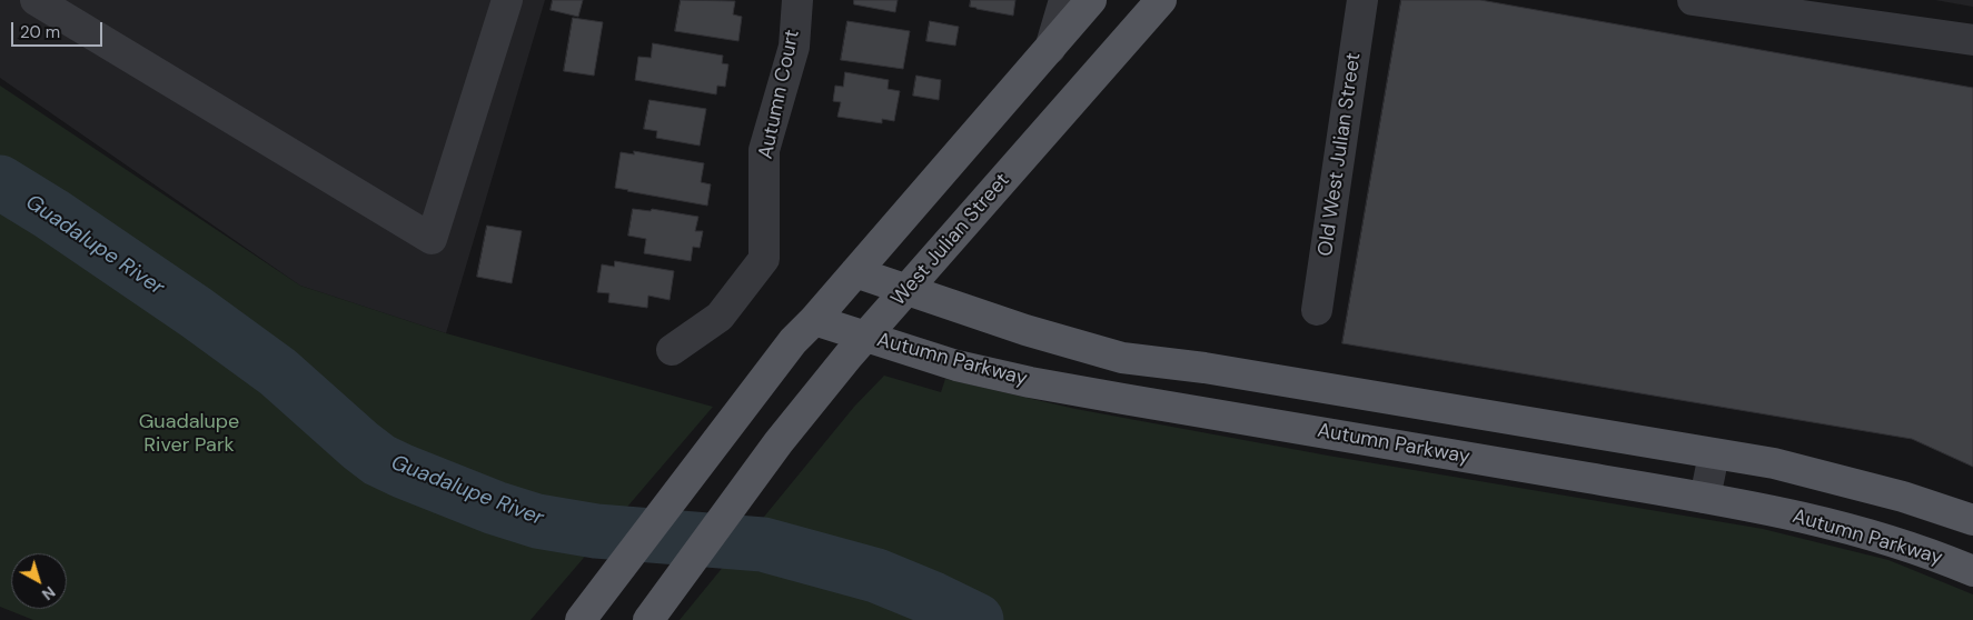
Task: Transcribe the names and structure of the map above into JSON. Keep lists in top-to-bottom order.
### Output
{
  "streets": {
    "main road": ["West Julian Street", "Autumn Parkway"],
    "street": ["Autumn Court", "Old West Julian Street"]
  },
  "crossings": [
    ["West Julian Street", "Autumn Parkway"]
  ],
  "water": ["Guadalupe River"],
  "parks": ["Guadalupe River Park"],
  "scale_bar": "20 m",
  "north": "bottom right"
}
